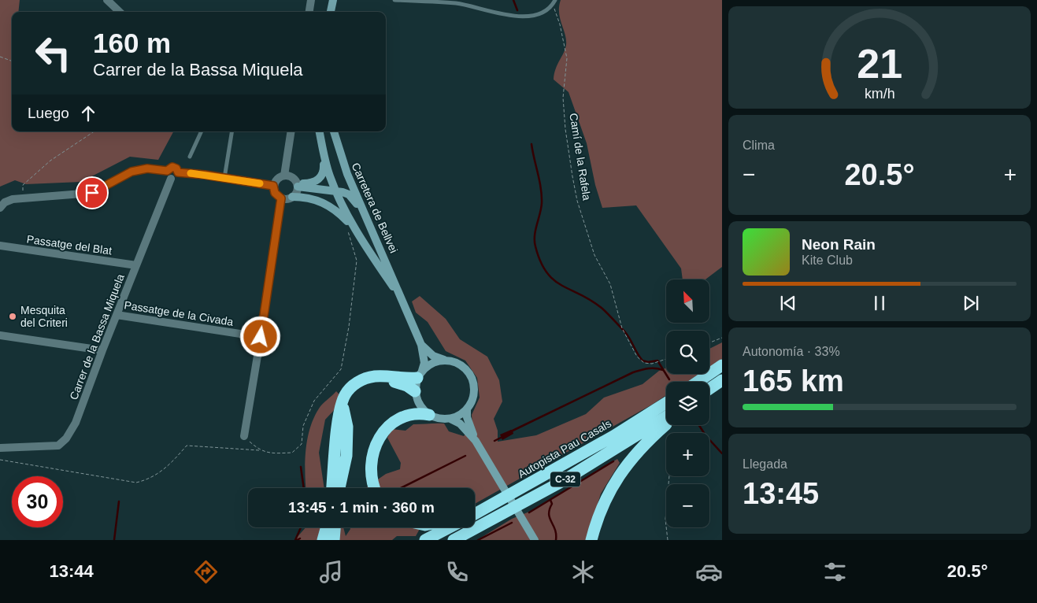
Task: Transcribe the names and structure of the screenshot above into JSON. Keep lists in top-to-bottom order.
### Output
{
  "streets": {
    "highway": ["Autopista Pau Casals", "C-32"],
    "main road": ["Carretera de Bellvei"],
    "street": ["Passatge del Blat", "Passatge de la Civada", "Carrer de la Bassa Miquela"],
    "path": ["Camí de la Rafela"]
  },
  "crossings": [
    ["Passatge del Blat", "Carrer de la Bassa Miquela"],
    ["Passatge de la Civada", "Carrer de la Bassa Miquela"]
  ],
  "places": ["Mesquita del Criteri"],
  "north": "top left",
  "page": {
    "turn": ["160 m", "Carrer de la Bassa Miquela"],
    "then": "Luego",
    "tile": [
      "Clima",
      ["Autonomía · 33%", "165 km"],
      ["Llegada", "13:45"]
    ],
    "heat": ["−", "20.5°", "+"],
    "song": ["Neon Rain", "Kite Club"],
    "map_buttons": ["+", "−"],
    "limit": "30",
    "trip": "13:45 · 1 min · 360 m",
    "tabs": ["13:44", "20.5°"],
    "gauge": ["21", "km/h"]
  }
}
